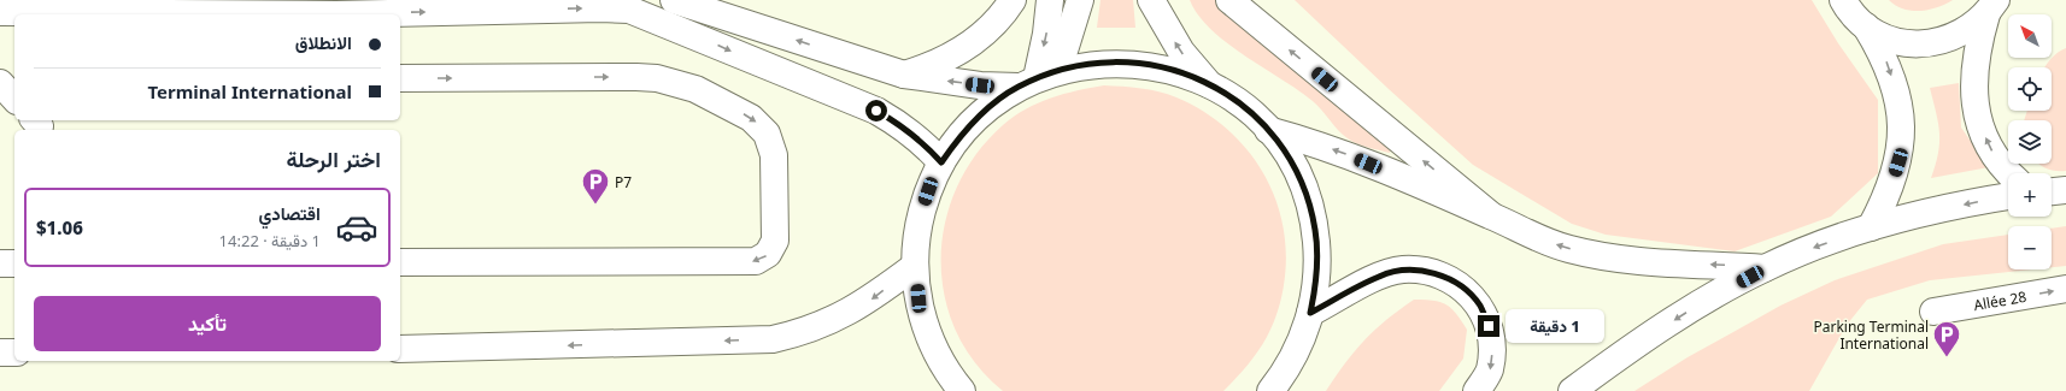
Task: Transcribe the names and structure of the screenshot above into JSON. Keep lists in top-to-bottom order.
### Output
{
  "streets": {
    "main road": ["Allée 28"]
  },
  "places": {
    "parking": ["P7", "Parking Terminal International"]
  },
  "north": "top left",
  "page": {
    "map_buttons": ["+", "−"],
    "banner": ["الانطلاق", "Terminal International"],
    "heading": "اختر الرحلة",
    "list": [
      {
        "name": "اقتصادي",
        "note": "1 دقيقة · 14:22",
        "value": "$1.06"
      }
    ],
    "buttons": "تأكيد",
    "bubble": "1 دقيقة"
  }
}
